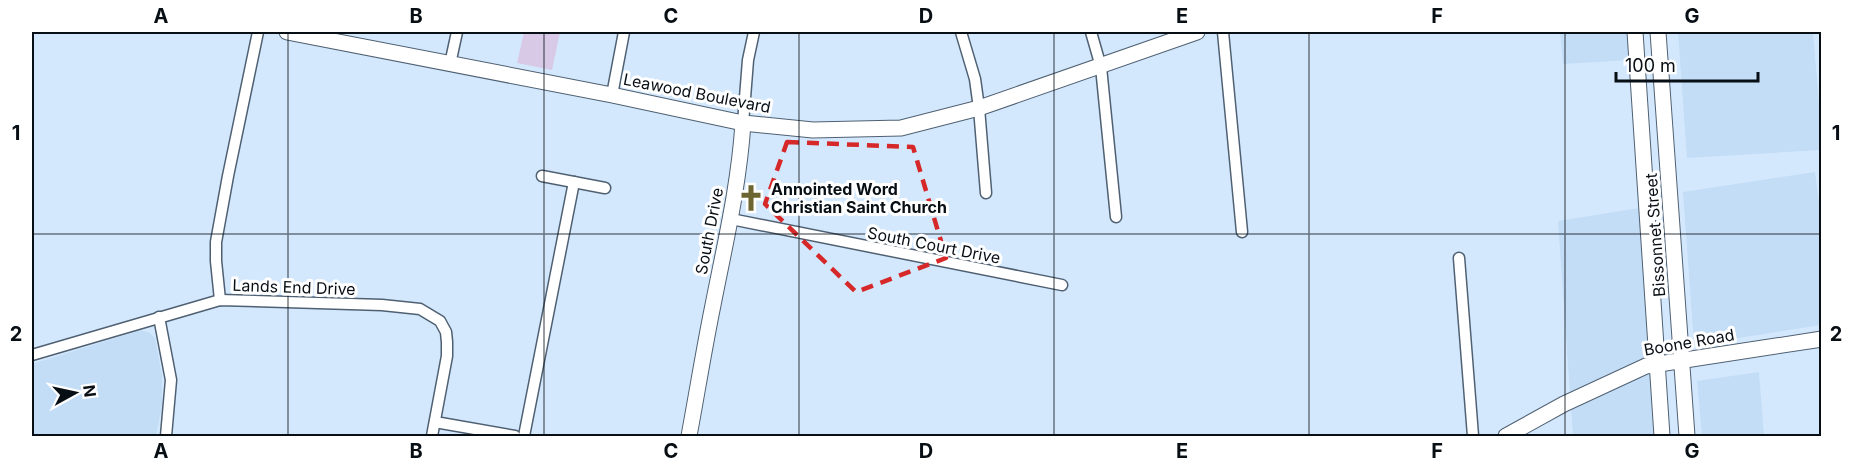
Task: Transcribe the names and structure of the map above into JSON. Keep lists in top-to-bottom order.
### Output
{
  "streets": {
    "street": [
      "Leawood Boulevard",
      "South Drive",
      "Bissonnet Street",
      "South Court Drive",
      "Lands End Drive",
      "Boone Road"
    ]
  },
  "crossings": [
    ["Leawood Boulevard", "South Drive"],
    ["South Drive", "South Court Drive"],
    ["Bissonnet Street", "Boone Road"]
  ],
  "places": {
    "church": ["Annointed Word Christian Saint Church"]
  },
  "scale_bar": "100 m",
  "north": "right",
  "grid": {
    "columns": [
      "A",
      "B",
      "C",
      "D",
      "E",
      "F",
      "G"
    ],
    "rows": ["1", "2"]
  }
}
